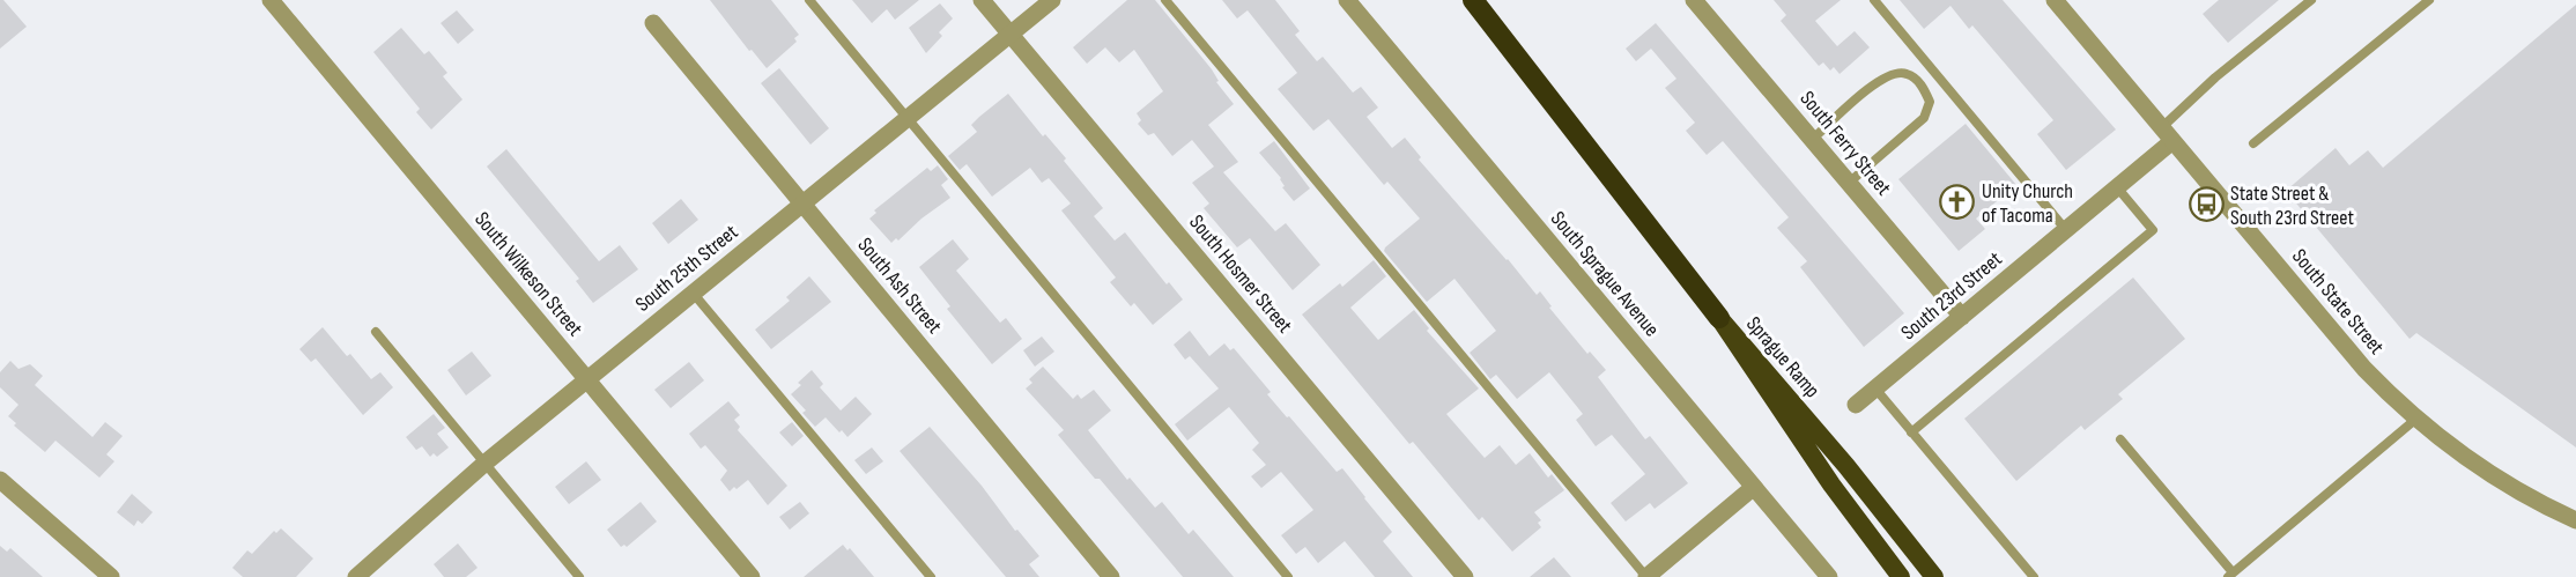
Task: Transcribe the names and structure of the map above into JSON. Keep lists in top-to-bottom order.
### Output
{
  "streets": {
    "highway": ["Sprague Ramp"],
    "street": [
      "South Ferry Street",
      "South 25th Street",
      "South Wilkeson Street",
      "South Hosmer Street",
      "South Sprague Avenue",
      "South Ash Street",
      "South 23rd Street",
      "South State Street"
    ]
  },
  "crossings": [
    ["South Ferry Street", "South 23rd Street"],
    ["South 25th Street", "South Wilkeson Street"],
    ["South 25th Street", "South Hosmer Street"],
    ["South 25th Street", "South Ash Street"],
    ["South 23rd Street", "South State Street"]
  ],
  "places": {
    "church": ["Unity Church of Tacoma"],
    "bus stop": ["State Street & South 23rd Street"]
  }
}
